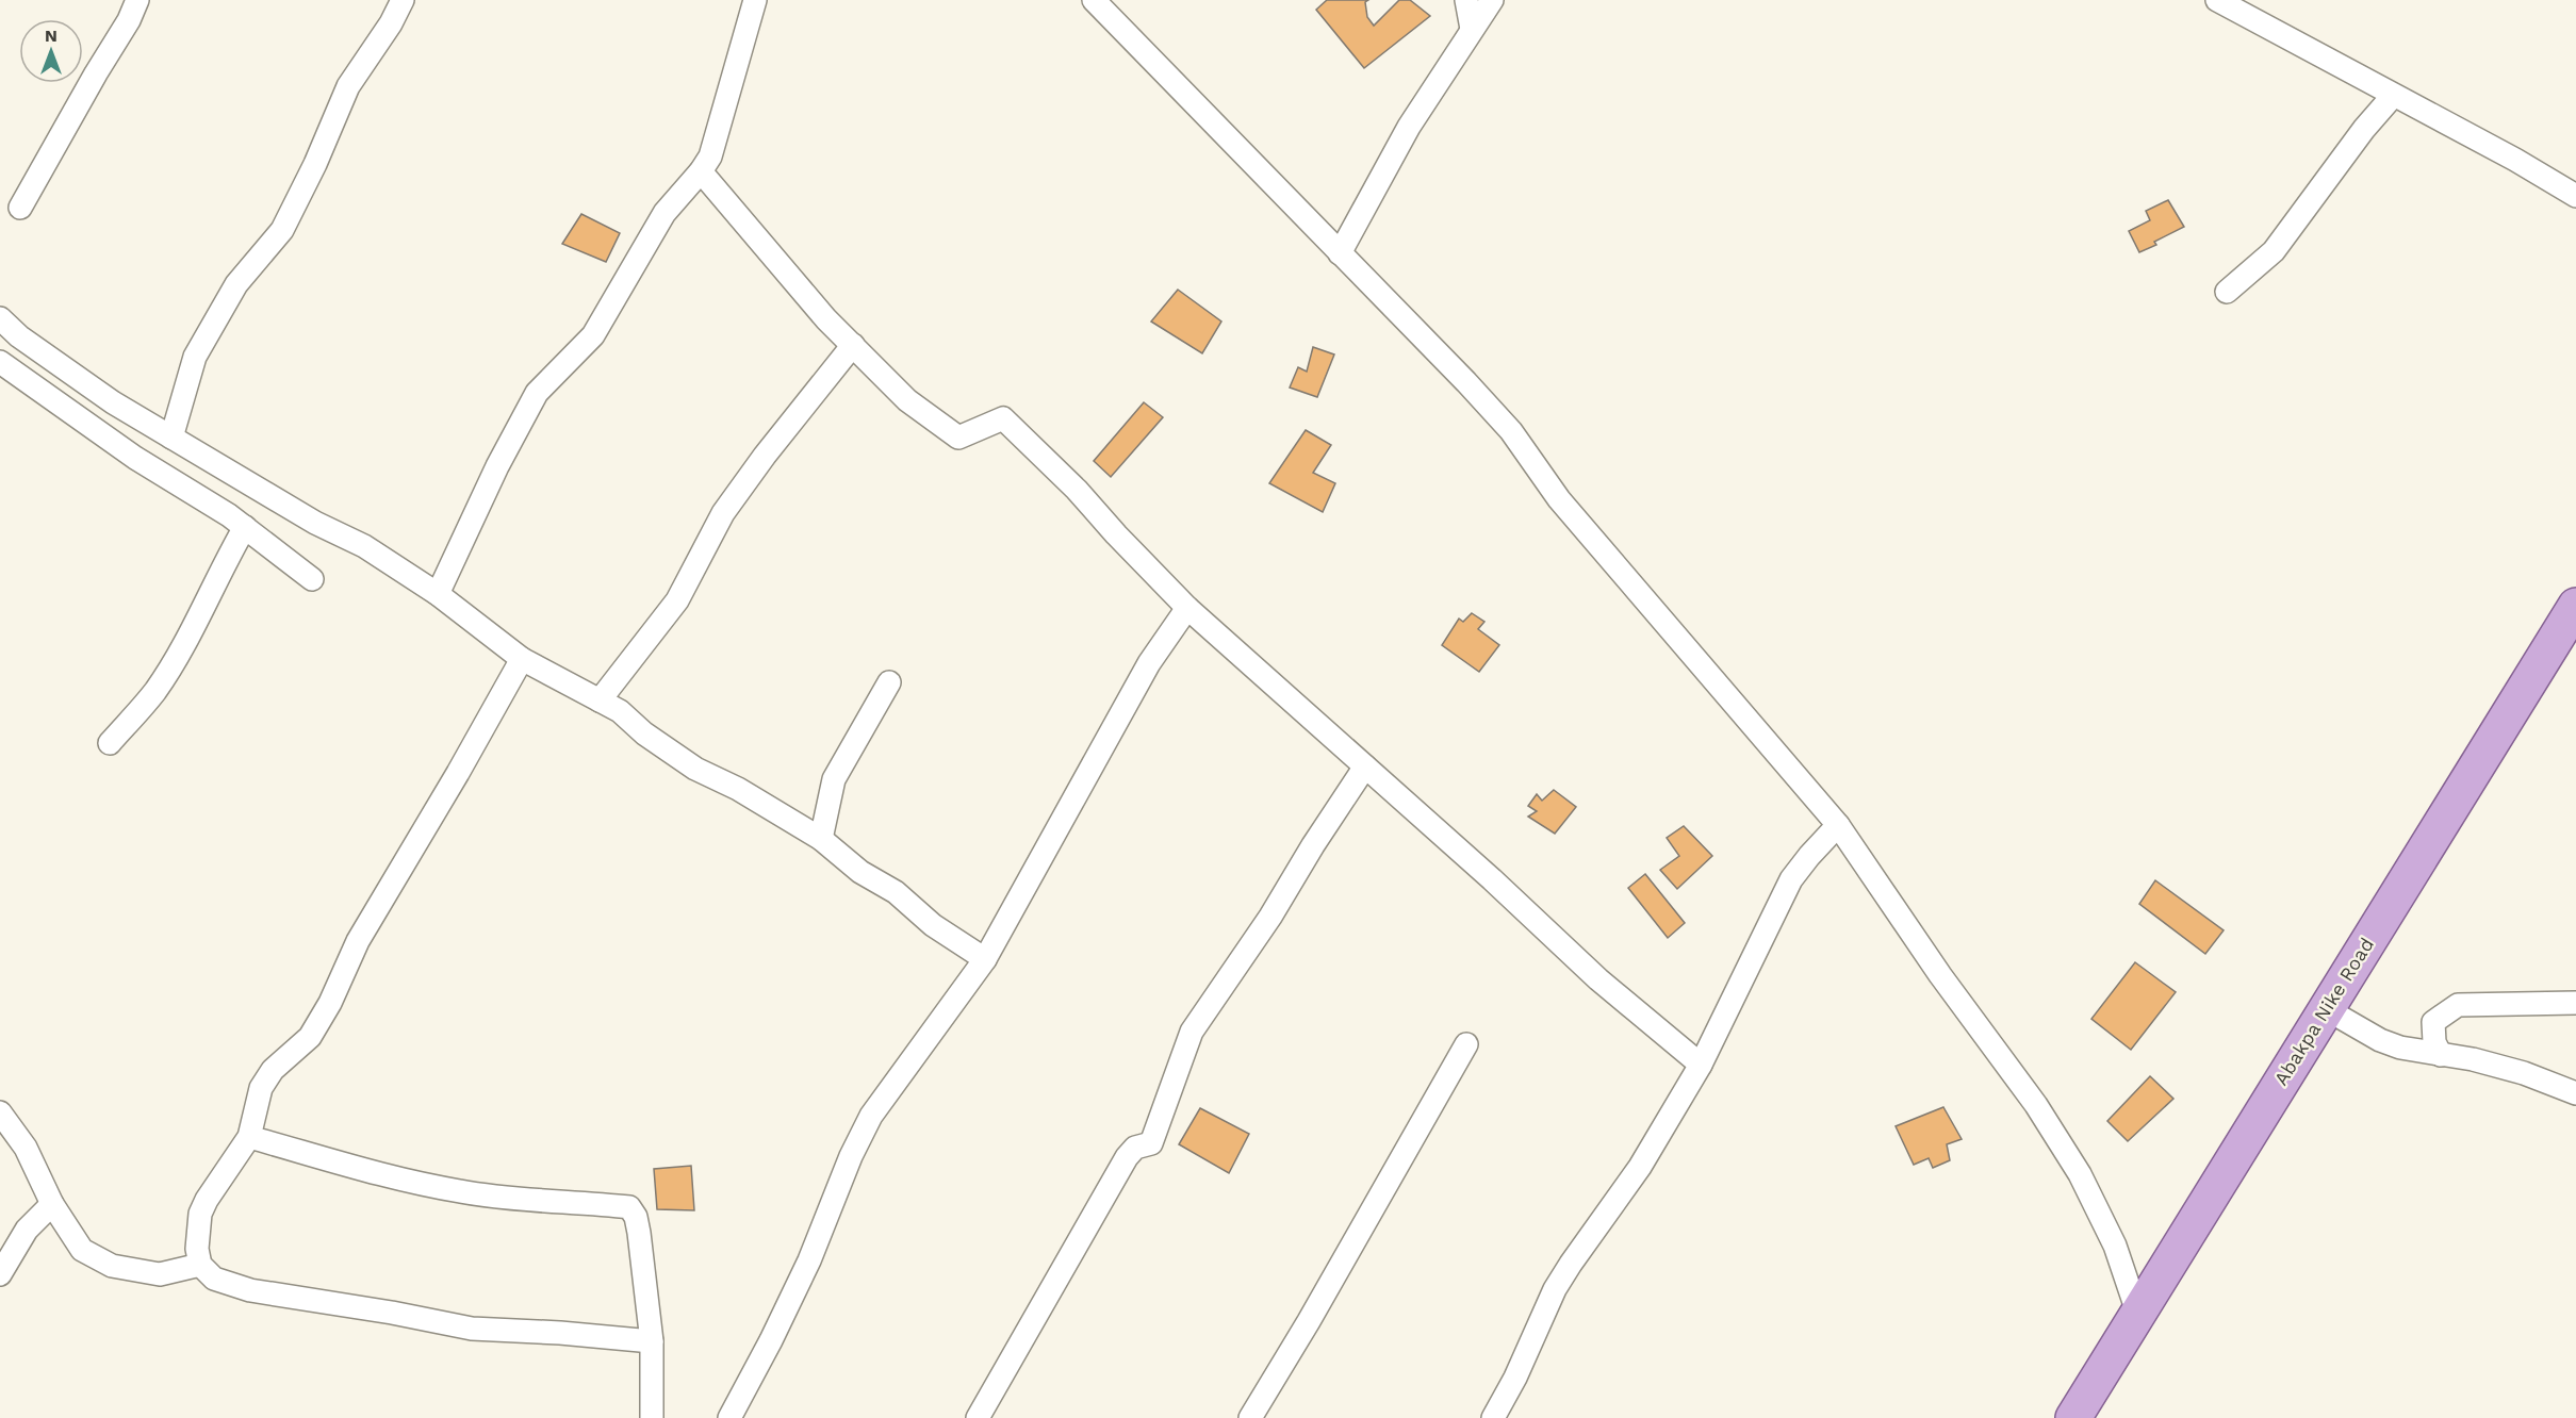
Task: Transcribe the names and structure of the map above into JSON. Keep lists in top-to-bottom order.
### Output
{
  "streets": {
    "main road": ["Abakpa Nike Road"]
  },
  "north": "top"
}
